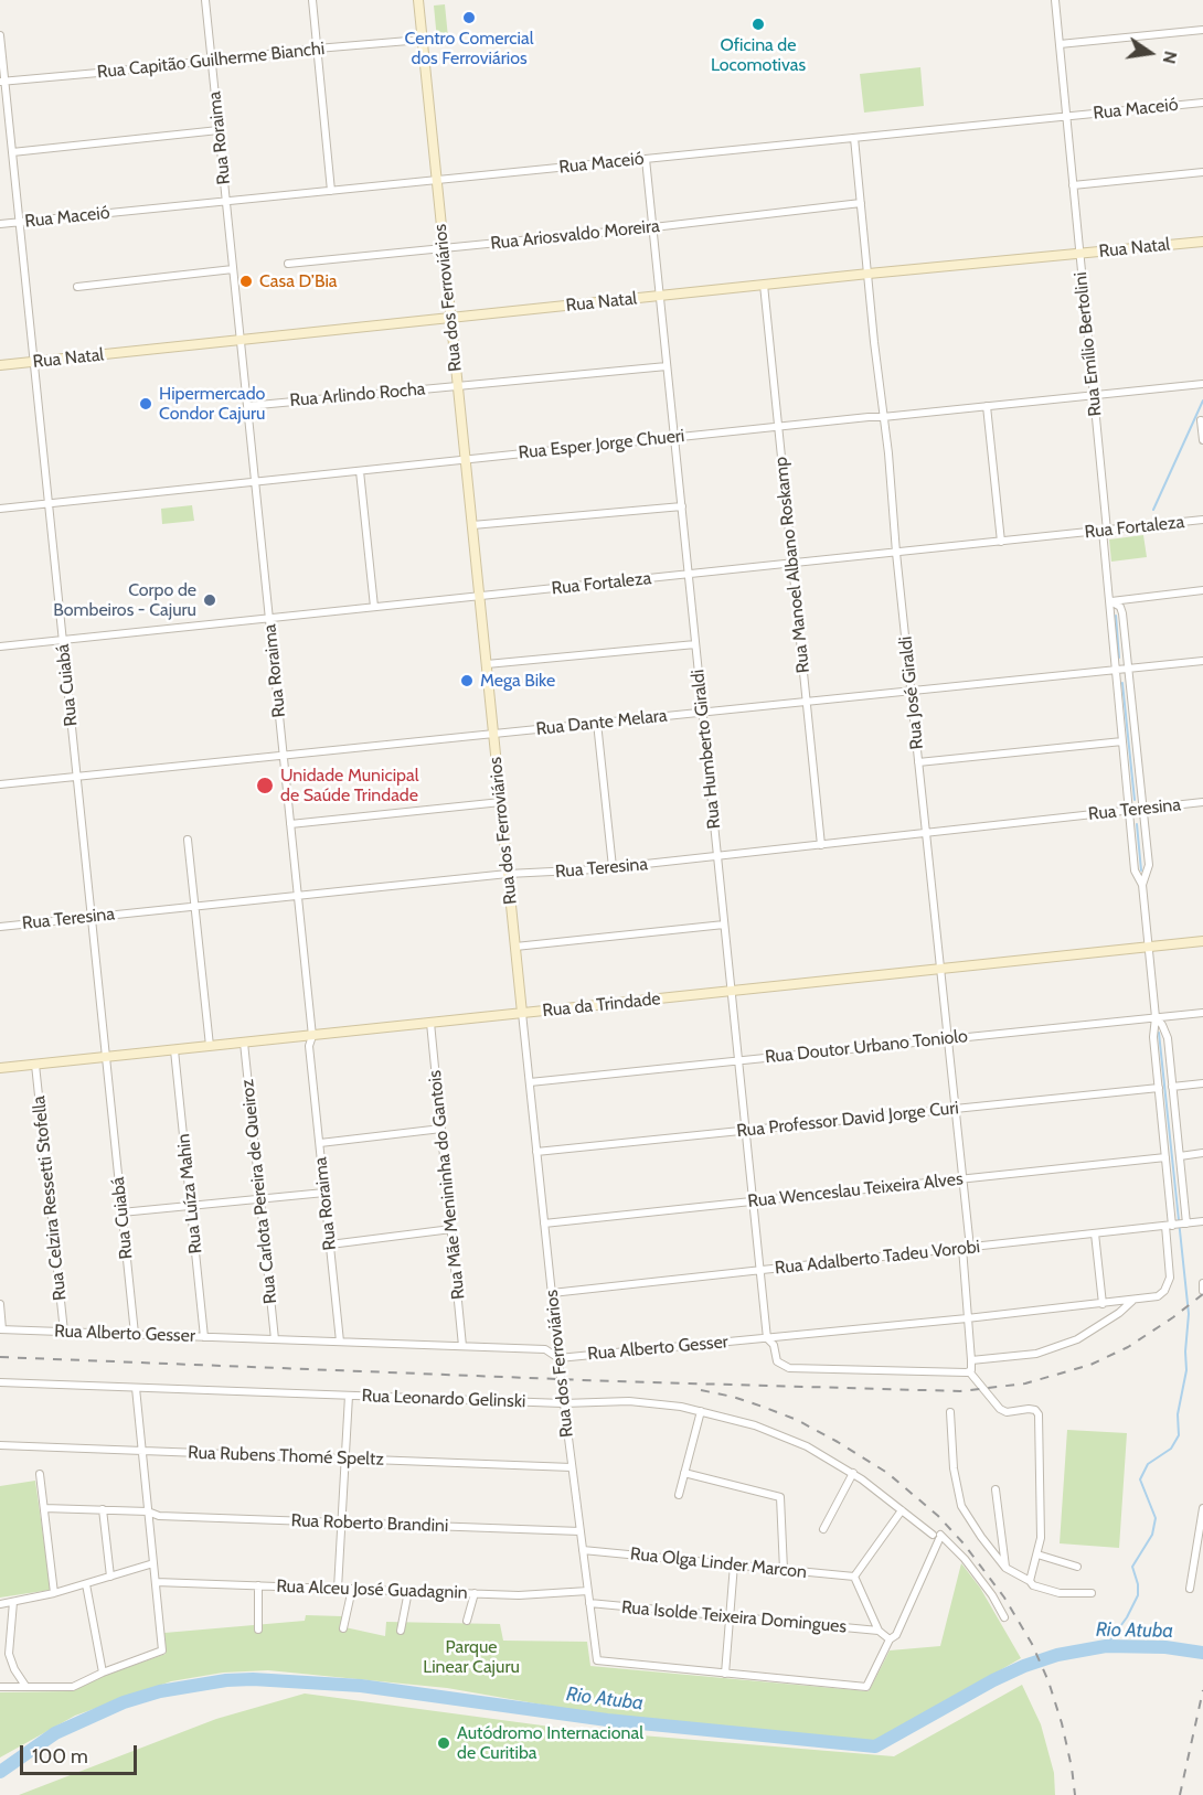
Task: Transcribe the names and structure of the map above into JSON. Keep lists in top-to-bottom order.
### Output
{
  "streets": {
    "street": [
      "Rua Capitão Guilherme Bianchi",
      "Rua Maceió",
      "Rua Roraima",
      "Rua Ariosvaldo Moreira",
      "Rua Natal",
      "Rua dos Ferroviários",
      "Rua Emílio Bertolini",
      "Rua Arlindo Rocha",
      "Rua Esper Jorge Chueri",
      "Rua Fortaleza",
      "Rua Manoel Albano Roskamp",
      "Rua Cuiabá",
      "Rua José Giraldi",
      "Rua Dante Melara",
      "Rua Humberto Giraldi",
      "Rua Teresina",
      "Rua da Trindade",
      "Rua Doutor Urbano Toniolo",
      "Rua Professor David Jorge Curi",
      "Rua Mãe Menininha do Gantois",
      "Rua Wenceslau Teixeira Alves",
      "Rua Carlota Pereira de Queiroz",
      "Rua Luíza Mahin",
      "Rua Celzira Ressetti Stofella",
      "Rua Adalberto Tadeu Vorobi",
      "Rua Alberto Gesser",
      "Rua Leonardo Gelinski",
      "Rua Rubens Thomé Speltz",
      "Rua Roberto Brandini",
      "Rua Olga Linder Marcon",
      "Rua Alceu José Guadagnin",
      "Rua Isolde Teixeira Domingues"
    ]
  },
  "crossings": [
    ["Rua Capitão Guilherme Bianchi", "Rua Roraima"],
    ["Rua Capitão Guilherme Bianchi", "Rua dos Ferroviários"],
    ["Rua Capitão Guilherme Bianchi", "Rua Cuiabá"],
    ["Rua Maceió", "Rua Roraima"],
    ["Rua Maceió", "Rua dos Ferroviários"],
    ["Rua Maceió", "Rua Emílio Bertolini"],
    ["Rua Maceió", "Rua Cuiabá"],
    ["Rua Maceió", "Rua José Giraldi"],
    ["Rua Maceió", "Rua Humberto Giraldi"],
    ["Rua Roraima", "Rua Natal"],
    ["Rua Roraima", "Rua Arlindo Rocha"],
    ["Rua Roraima", "Rua Esper Jorge Chueri"],
    ["Rua Roraima", "Rua Fortaleza"],
    ["Rua Roraima", "Rua Dante Melara"],
    ["Rua Roraima", "Rua Teresina"],
    ["Rua Roraima", "Rua da Trindade"],
    ["Rua Roraima", "Rua Alberto Gesser"],
    ["Rua Ariosvaldo Moreira", "Rua dos Ferroviários"],
    ["Rua Ariosvaldo Moreira", "Rua José Giraldi"],
    ["Rua Ariosvaldo Moreira", "Rua Humberto Giraldi"],
    ["Rua Natal", "Rua dos Ferroviários"],
    ["Rua Natal", "Rua Emílio Bertolini"],
    ["Rua Natal", "Rua Manoel Albano Roskamp"],
    ["Rua Natal", "Rua Cuiabá"],
    ["Rua Natal", "Rua José Giraldi"],
    ["Rua Natal", "Rua Humberto Giraldi"],
    ["Rua dos Ferroviários", "Rua Arlindo Rocha"],
    ["Rua dos Ferroviários", "Rua Esper Jorge Chueri"],
    ["Rua dos Ferroviários", "Rua Fortaleza"],
    ["Rua dos Ferroviários", "Rua Dante Melara"],
    ["Rua dos Ferroviários", "Rua Teresina"],
    ["Rua dos Ferroviários", "Rua da Trindade"],
    ["Rua dos Ferroviários", "Rua Doutor Urbano Toniolo"],
    ["Rua dos Ferroviários", "Rua Professor David Jorge Curi"],
    ["Rua dos Ferroviários", "Rua Wenceslau Teixeira Alves"],
    ["Rua dos Ferroviários", "Rua Adalberto Tadeu Vorobi"],
    ["Rua dos Ferroviários", "Rua Alberto Gesser"],
    ["Rua dos Ferroviários", "Rua Leonardo Gelinski"],
    ["Rua dos Ferroviários", "Rua Rubens Thomé Speltz"],
    ["Rua dos Ferroviários", "Rua Roberto Brandini"],
    ["Rua dos Ferroviários", "Rua Olga Linder Marcon"],
    ["Rua dos Ferroviários", "Rua Alceu José Guadagnin"],
    ["Rua dos Ferroviários", "Rua Isolde Teixeira Domingues"],
    ["Rua Emílio Bertolini", "Rua Esper Jorge Chueri"],
    ["Rua Emílio Bertolini", "Rua Fortaleza"],
    ["Rua Emílio Bertolini", "Rua Dante Melara"],
    ["Rua Emílio Bertolini", "Rua Teresina"],
    ["Rua Emílio Bertolini", "Rua da Trindade"],
    ["Rua Emílio Bertolini", "Rua Doutor Urbano Toniolo"],
    ["Rua Emílio Bertolini", "Rua Professor David Jorge Curi"],
    ["Rua Emílio Bertolini", "Rua Wenceslau Teixeira Alves"],
    ["Rua Emílio Bertolini", "Rua Adalberto Tadeu Vorobi"],
    ["Rua Emílio Bertolini", "Rua Alberto Gesser"],
    ["Rua Arlindo Rocha", "Rua Humberto Giraldi"],
    ["Rua Esper Jorge Chueri", "Rua Manoel Albano Roskamp"],
    ["Rua Esper Jorge Chueri", "Rua Cuiabá"],
    ["Rua Esper Jorge Chueri", "Rua José Giraldi"],
    ["Rua Esper Jorge Chueri", "Rua Humberto Giraldi"],
    ["Rua Fortaleza", "Rua Manoel Albano Roskamp"],
    ["Rua Fortaleza", "Rua Cuiabá"],
    ["Rua Fortaleza", "Rua José Giraldi"],
    ["Rua Fortaleza", "Rua Humberto Giraldi"],
    ["Rua Manoel Albano Roskamp", "Rua Dante Melara"],
    ["Rua Manoel Albano Roskamp", "Rua Teresina"],
    ["Rua Cuiabá", "Rua Dante Melara"],
    ["Rua Cuiabá", "Rua Teresina"],
    ["Rua Cuiabá", "Rua da Trindade"],
    ["Rua Cuiabá", "Rua Alberto Gesser"],
    ["Rua José Giraldi", "Rua Dante Melara"],
    ["Rua José Giraldi", "Rua Teresina"],
    ["Rua José Giraldi", "Rua da Trindade"],
    ["Rua José Giraldi", "Rua Doutor Urbano Toniolo"],
    ["Rua José Giraldi", "Rua Professor David Jorge Curi"],
    ["Rua José Giraldi", "Rua Wenceslau Teixeira Alves"],
    ["Rua José Giraldi", "Rua Adalberto Tadeu Vorobi"],
    ["Rua José Giraldi", "Rua Alberto Gesser"],
    ["Rua Dante Melara", "Rua Humberto Giraldi"],
    ["Rua Humberto Giraldi", "Rua Teresina"],
    ["Rua Humberto Giraldi", "Rua da Trindade"],
    ["Rua Humberto Giraldi", "Rua Doutor Urbano Toniolo"],
    ["Rua Humberto Giraldi", "Rua Professor David Jorge Curi"],
    ["Rua Humberto Giraldi", "Rua Wenceslau Teixeira Alves"],
    ["Rua Humberto Giraldi", "Rua Adalberto Tadeu Vorobi"],
    ["Rua Humberto Giraldi", "Rua Alberto Gesser"],
    ["Rua da Trindade", "Rua Mãe Menininha do Gantois"],
    ["Rua da Trindade", "Rua Carlota Pereira de Queiroz"],
    ["Rua da Trindade", "Rua Luíza Mahin"],
    ["Rua da Trindade", "Rua Celzira Ressetti Stofella"],
    ["Rua Mãe Menininha do Gantois", "Rua Alberto Gesser"],
    ["Rua Carlota Pereira de Queiroz", "Rua Alberto Gesser"],
    ["Rua Luíza Mahin", "Rua Alberto Gesser"],
    ["Rua Celzira Ressetti Stofella", "Rua Alberto Gesser"]
  ],
  "water": ["Rio Atuba"],
  "parks": ["Parque Linear Cajuru"],
  "places": [
    "Centro Comercial dos Ferroviários",
    "Oficina de Locomotivas",
    "Casa D’Bia",
    "Hipermercado Condor Cajuru",
    "Corpo de Bombeiros - Cajuru",
    "Mega Bike",
    "Unidade Municipal de Saúde Trindade",
    "Autódromo Internacional de Curitiba"
  ],
  "scale_bar": "100 m",
  "north": "right"
}
